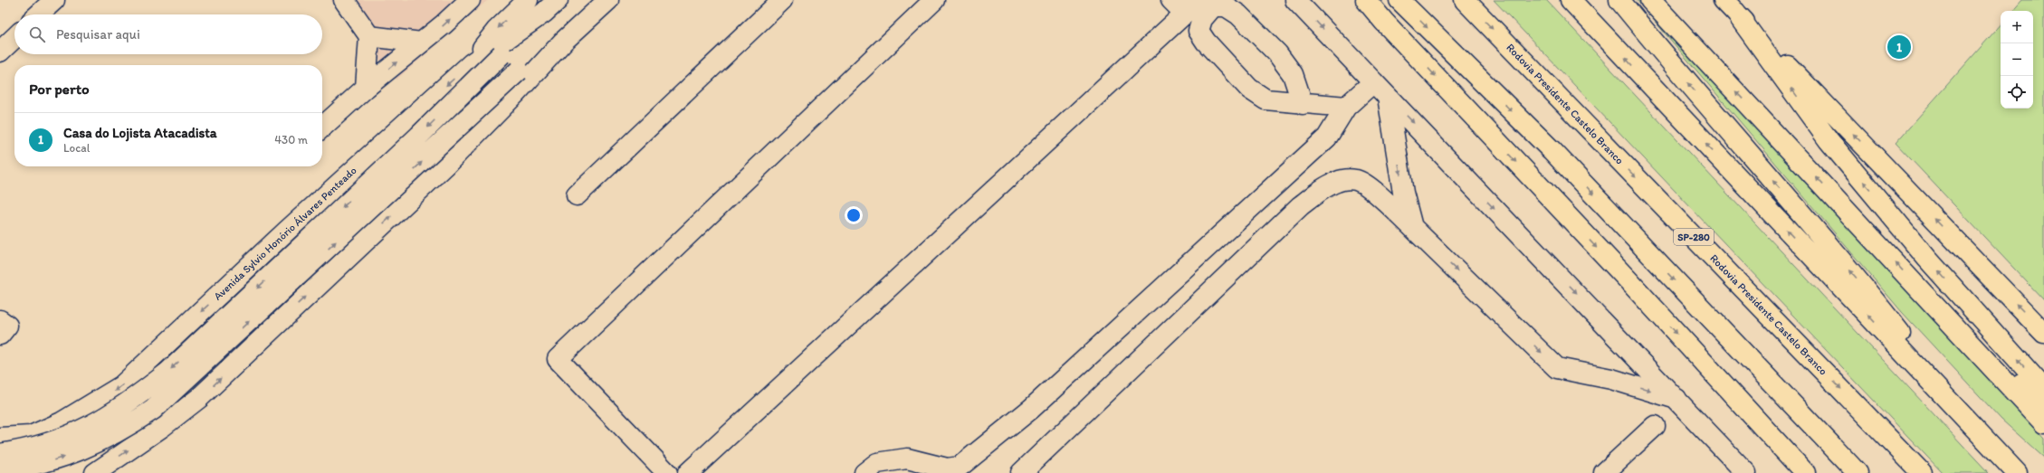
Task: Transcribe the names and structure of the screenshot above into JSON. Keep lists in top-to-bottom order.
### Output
{
  "streets": {
    "main road": ["Rodovia Presidente Castelo Branco", "SP-280"],
    "street": ["Avenida Sylvio Honório Álvares Penteado"]
  },
  "page": {
    "map_buttons": ["+", "−"],
    "search": "Pesquisar aqui",
    "pins": "1",
    "heading": "Por perto",
    "list": [
      {
        "mark": "1",
        "name": "Casa do Lojista Atacadista",
        "note": "Local",
        "value": "430 m"
      }
    ]
  }
}
